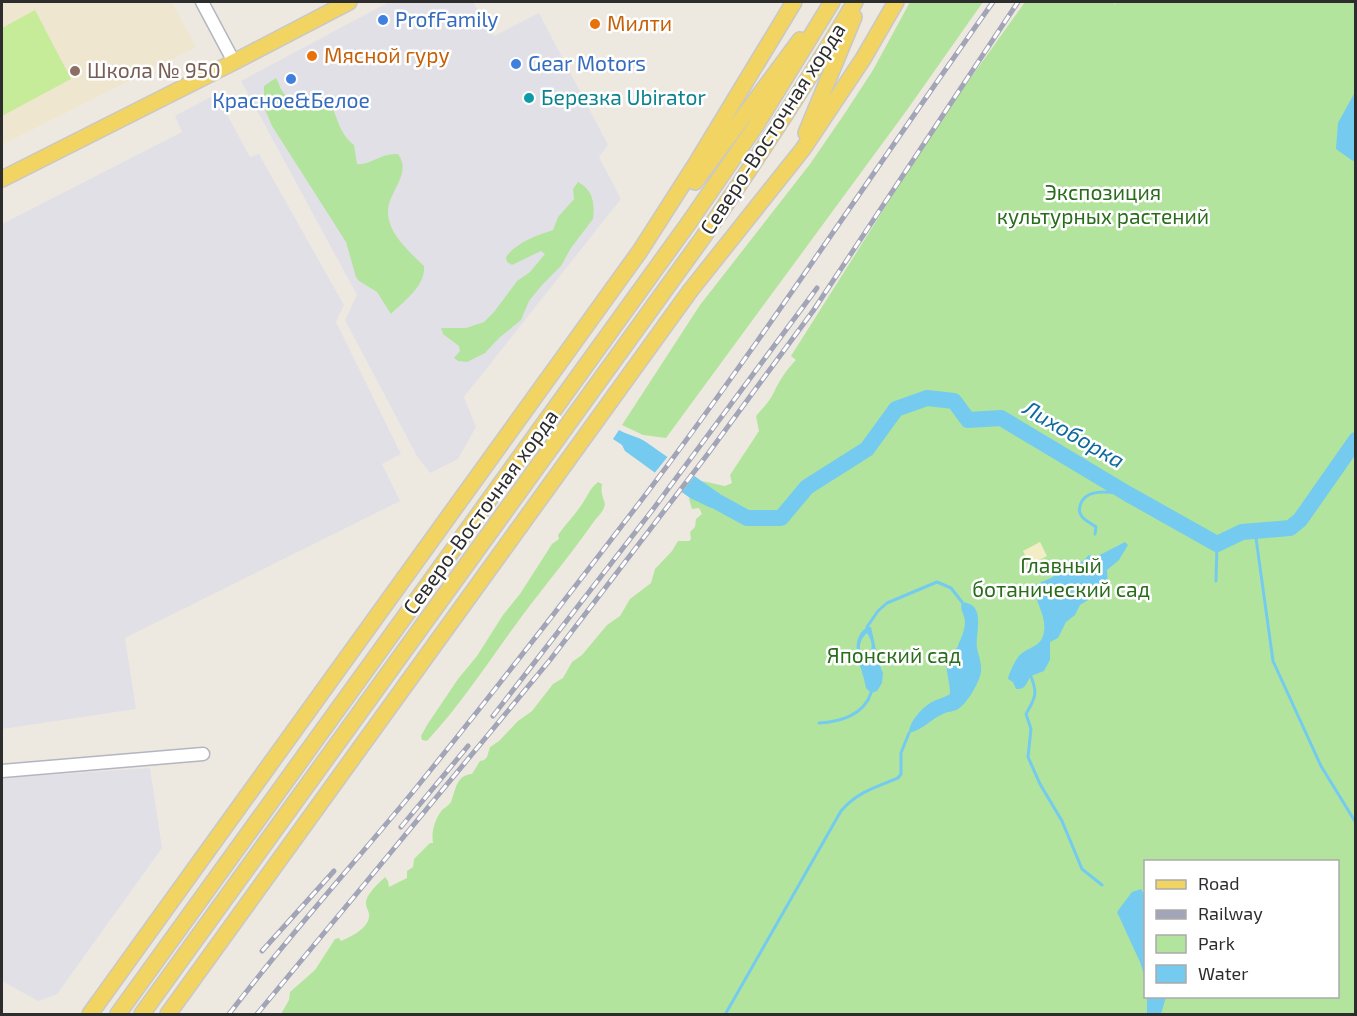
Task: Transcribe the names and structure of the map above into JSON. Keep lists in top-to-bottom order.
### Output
{
  "streets": {
    "main road": ["Северо-Восточная хорда"]
  },
  "water": ["Лихоборка"],
  "parks": ["Экспозиция культурных растений", "Главный ботанический сад", "Японский сад"],
  "places": [
    "ProfFamily",
    "Милти",
    "Мясной гуру",
    "Gear Motors",
    "Школа № 950",
    "Красное&Белое",
    "Березка Ubirator"
  ],
  "legend": [
    "Road",
    "Railway",
    "Park",
    "Water"
  ]
}
